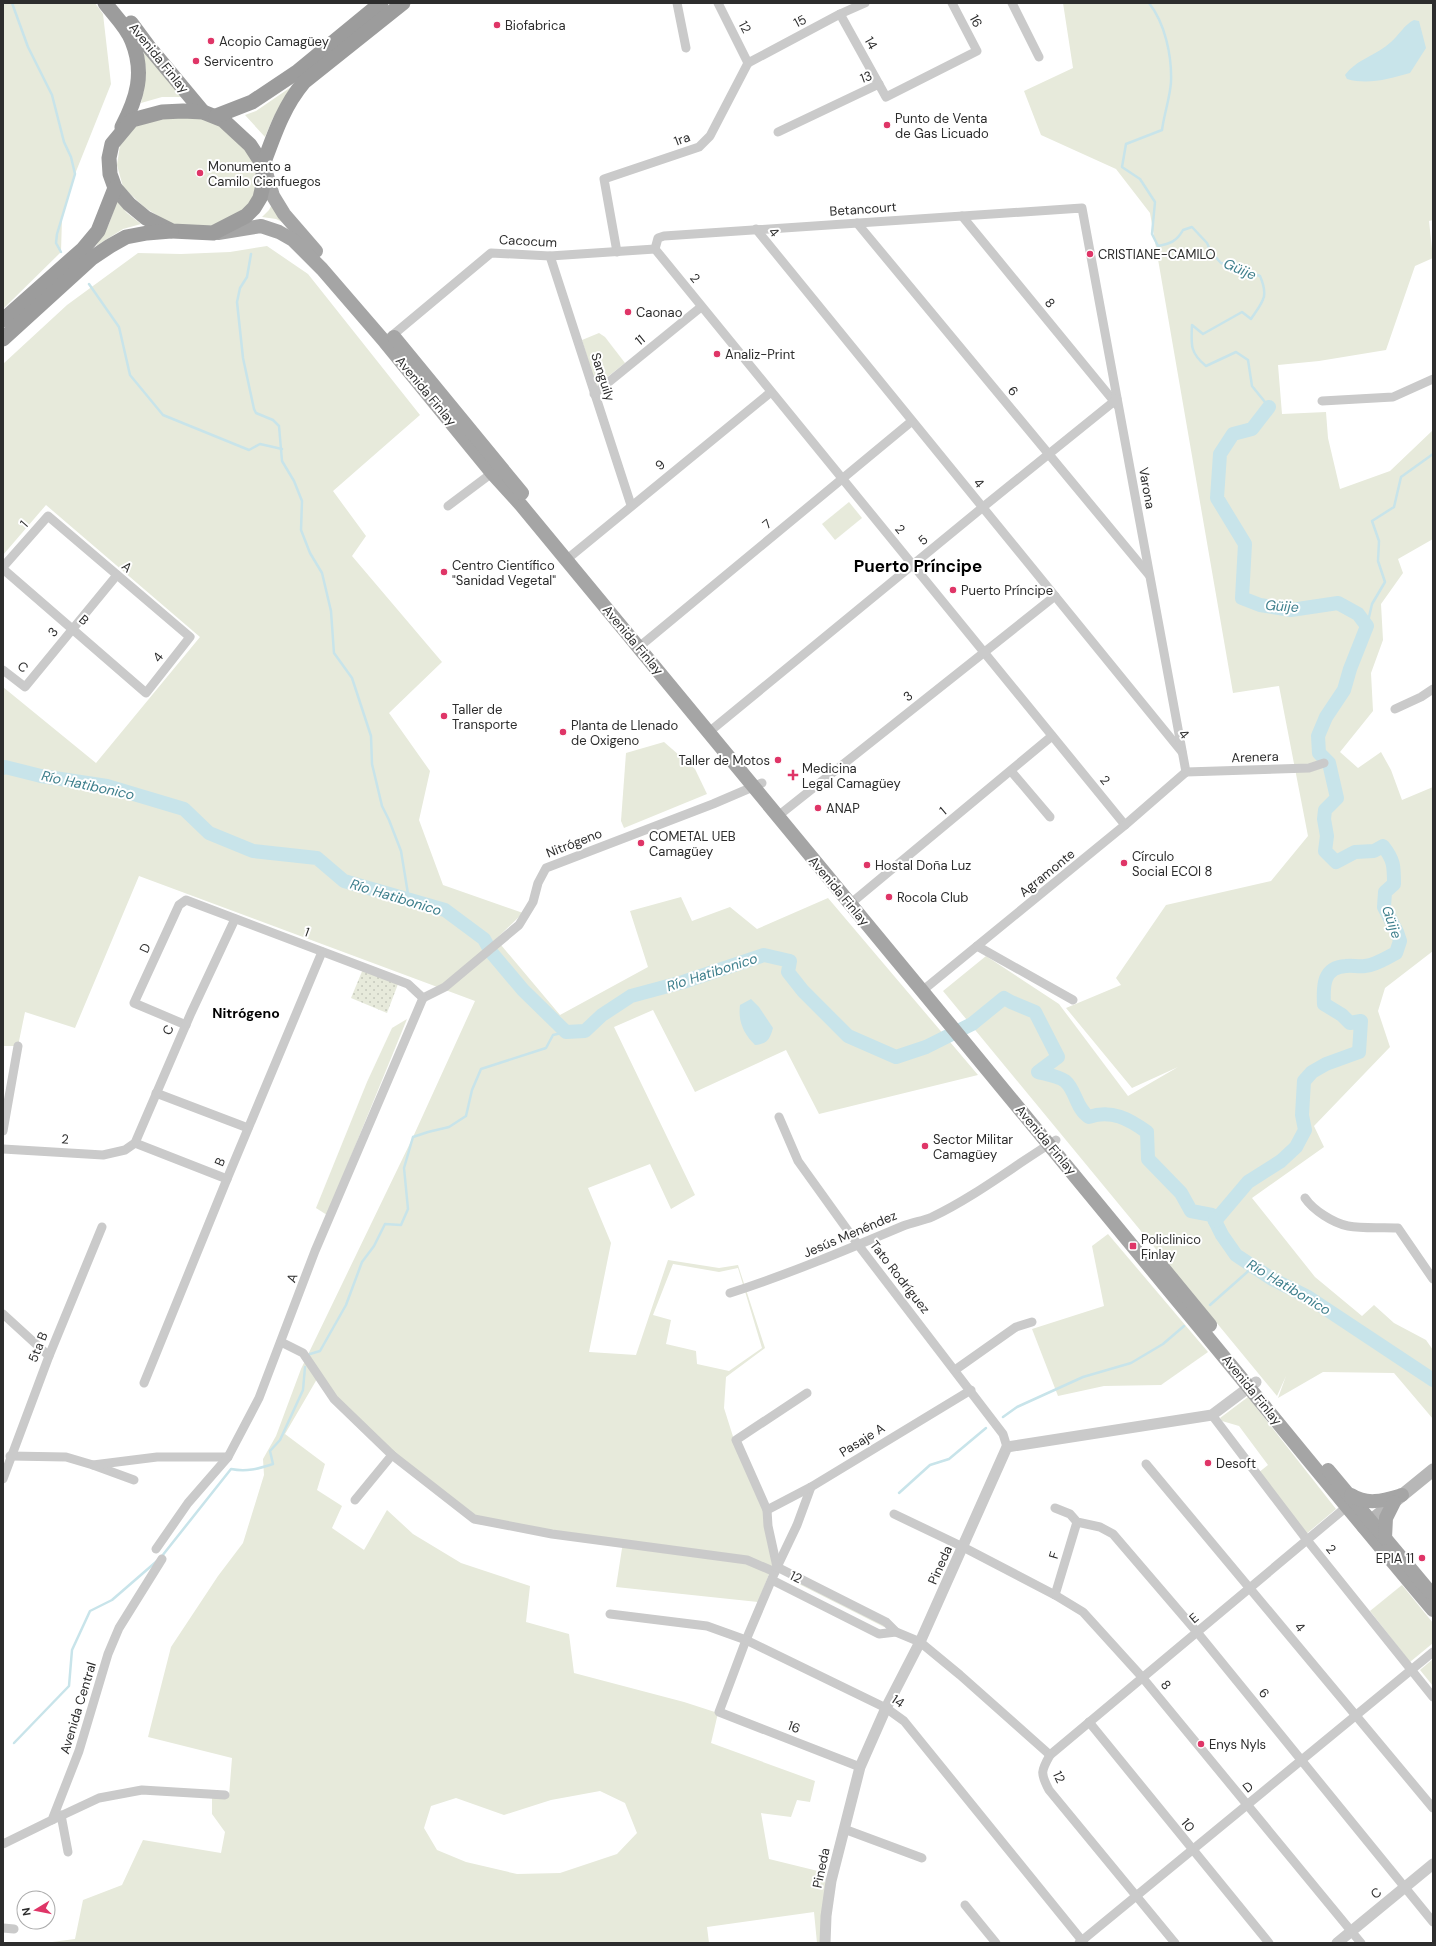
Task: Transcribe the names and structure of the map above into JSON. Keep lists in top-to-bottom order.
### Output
{
  "streets": {
    "highway": ["Avenida Finlay"],
    "street": [
      "15",
      "16",
      "12",
      "14",
      "13",
      "1ra",
      "Betancourt",
      "4",
      "Cacocum",
      "2",
      "8",
      "11",
      "Sanguily",
      "6",
      "9",
      "Varona",
      "1",
      "7",
      "5",
      "A",
      "B",
      "3",
      "C",
      "Arenera",
      "Nitrógeno",
      "Agramonte",
      "D",
      "Jesús Menéndez",
      "Tato Rodríguez",
      "5ta B",
      "Pasaje A",
      "F",
      "Pineda",
      "E",
      "Avenida Central",
      "10"
    ]
  },
  "crossings": [
    ["15", "12"],
    ["15", "14"],
    ["15", "1ra"],
    ["16", "14"],
    ["16", "13"],
    ["16", "Pineda"],
    ["12", "1ra"],
    ["12", "D"],
    ["12", "Pineda"],
    ["12", "E"],
    ["14", "13"],
    ["14", "D"],
    ["14", "Pineda"],
    ["Avenida Finlay", "Cacocum"],
    ["Avenida Finlay", "9"],
    ["Avenida Finlay", "1"],
    ["Avenida Finlay", "7"],
    ["Avenida Finlay", "5"],
    ["Avenida Finlay", "3"],
    ["Avenida Finlay", "Nitrógeno"],
    ["Avenida Finlay", "Agramonte"],
    ["Avenida Finlay", "Jesús Menéndez"],
    ["Avenida Finlay", "E"],
    ["1ra", "Cacocum"],
    ["Betancourt", "4"],
    ["Betancourt", "Cacocum"],
    ["Betancourt", "2"],
    ["Betancourt", "8"],
    ["Betancourt", "6"],
    ["Betancourt", "Varona"],
    ["4", "Varona"],
    ["4", "7"],
    ["4", "5"],
    ["4", "A"],
    ["4", "B"],
    ["4", "3"],
    ["4", "D"],
    ["4", "E"],
    ["Cacocum", "2"],
    ["Cacocum", "Sanguily"],
    ["2", "11"],
    ["2", "9"],
    ["2", "1"],
    ["2", "7"],
    ["2", "5"],
    ["2", "3"],
    ["2", "C"],
    ["2", "Agramonte"],
    ["2", "D"],
    ["2", "E"],
    ["8", "Varona"],
    ["8", "5"],
    ["8", "C"],
    ["8", "D"],
    ["8", "F"],
    ["8", "Pineda"],
    ["8", "E"],
    ["11", "Sanguily"],
    ["Sanguily", "9"],
    ["6", "Varona"],
    ["6", "5"],
    ["6", "C"],
    ["6", "D"],
    ["6", "F"],
    ["6", "E"],
    ["Varona", "5"],
    ["Varona", "Arenera"],
    ["Varona", "Agramonte"],
    ["1", "A"],
    ["1", "B"],
    ["1", "C"],
    ["1", "Nitrógeno"],
    ["1", "D"],
    ["A", "3"],
    ["A", "Nitrógeno"],
    ["B", "3"],
    ["3", "C"],
    ["C", "D"],
    ["Arenera", "Agramonte"],
    ["D", "10"],
    ["Jesús Menéndez", "Tato Rodríguez"],
    ["Tato Rodríguez", "Pasaje A"],
    ["Tato Rodríguez", "Pineda"],
    ["E", "10"]
  ],
  "districts": ["Puerto Príncipe", "Nitrógeno"],
  "water": ["Güije", "Río Hatibonico"],
  "places": {
    "other": [
      "Biofabrica",
      "Acopio Camagüey",
      "Servicentro",
      "Punto de Venta de Gas Licuado",
      "Monumento a Camilo Cienfuegos",
      "CRISTIANE-CAMILO",
      "Caonao",
      "Analiz-Print",
      "Centro Científico \"Sanidad Vegetal\"",
      "Puerto Príncipe",
      "Taller de Transporte",
      "Planta de Llenado de Oxigeno",
      "Taller de Motos",
      "ANAP",
      "COMETAL UEB Camagüey",
      "Círculo Social ECOI 8",
      "Hostal Doña Luz",
      "Rocola Club",
      "Sector Militar Camagüey",
      "Desoft",
      "EPIA 11",
      "Enys Nyls"
    ],
    "health": ["Medicina Legal Camagüey"],
    "transit": ["Policlinico Finlay"]
  },
  "north": "left"
}
